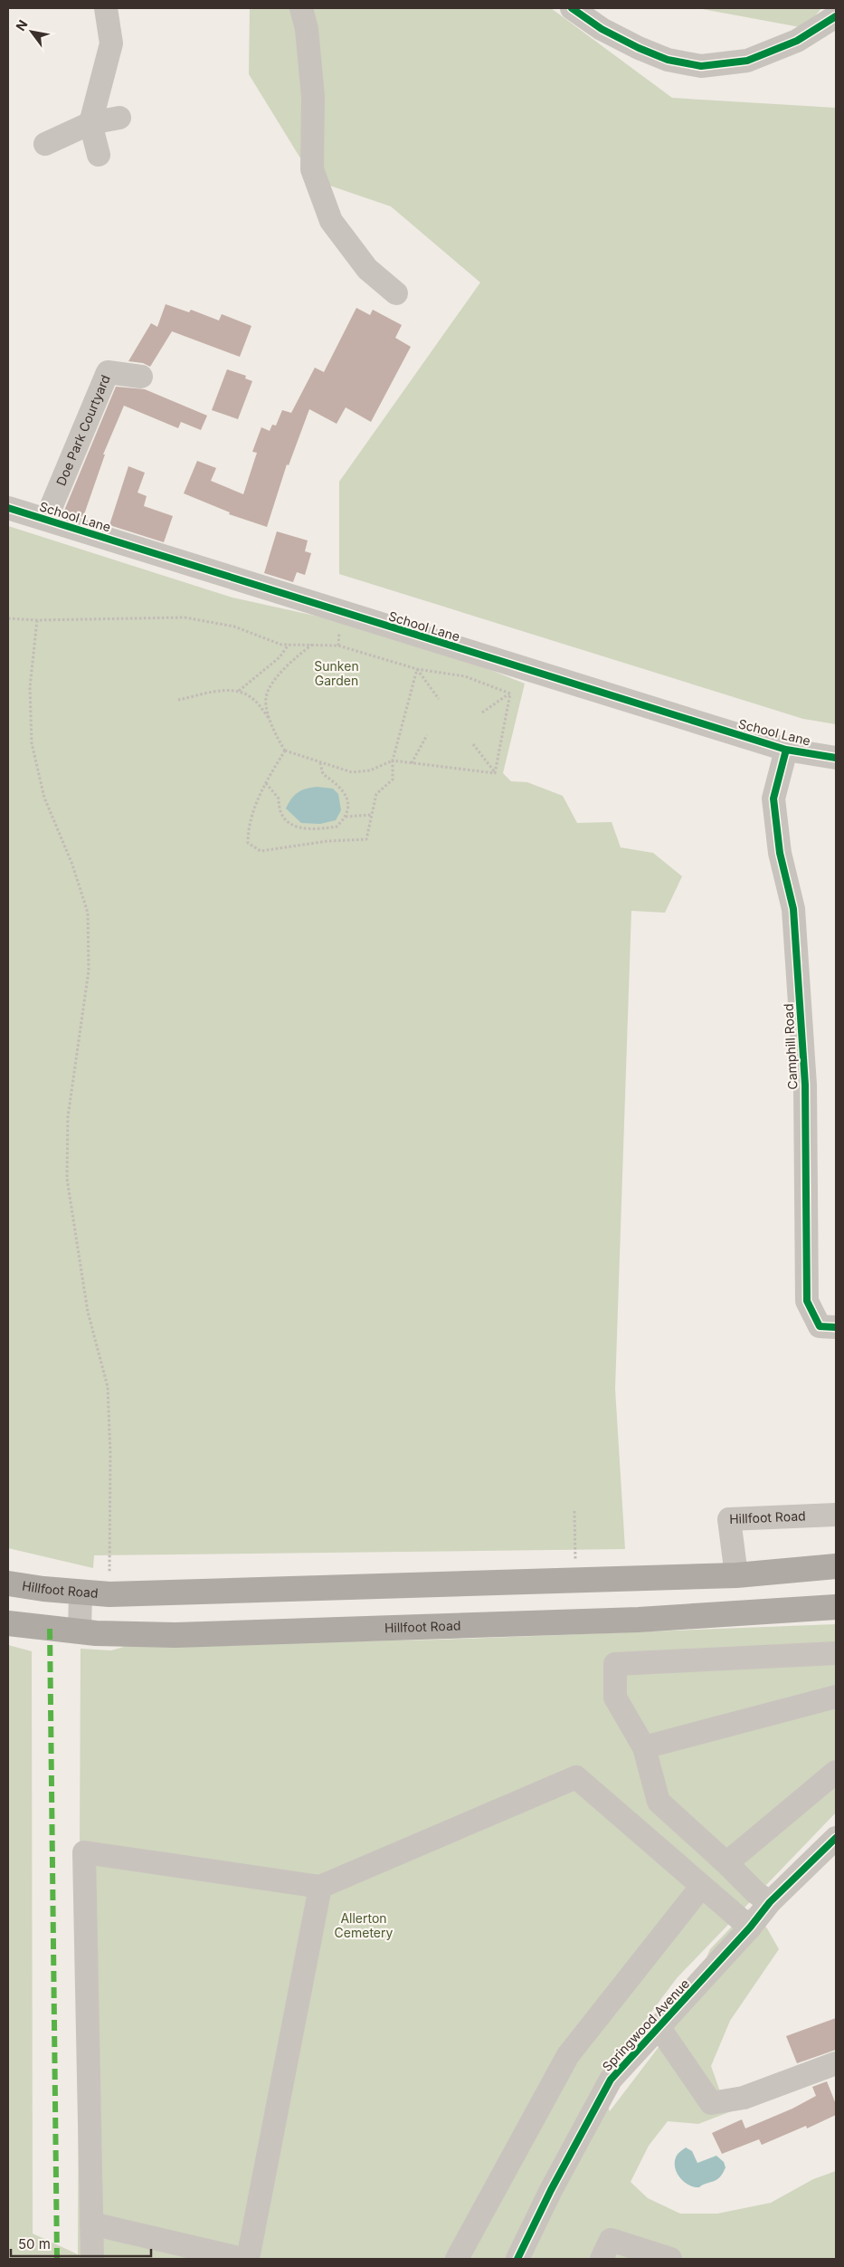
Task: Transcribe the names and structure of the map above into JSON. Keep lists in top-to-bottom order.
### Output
{
  "streets": {
    "highway": ["Hillfoot Road"],
    "street": [
      "Doe Park Courtyard",
      "School Lane",
      "Camphill Road",
      "Springwood Avenue"
    ]
  },
  "crossings": [
    ["Doe Park Courtyard", "School Lane"],
    ["School Lane", "Camphill Road"]
  ],
  "parks": ["Sunken Garden", "Allerton Cemetery"],
  "scale_bar": "50 m",
  "north": "top left"
}
